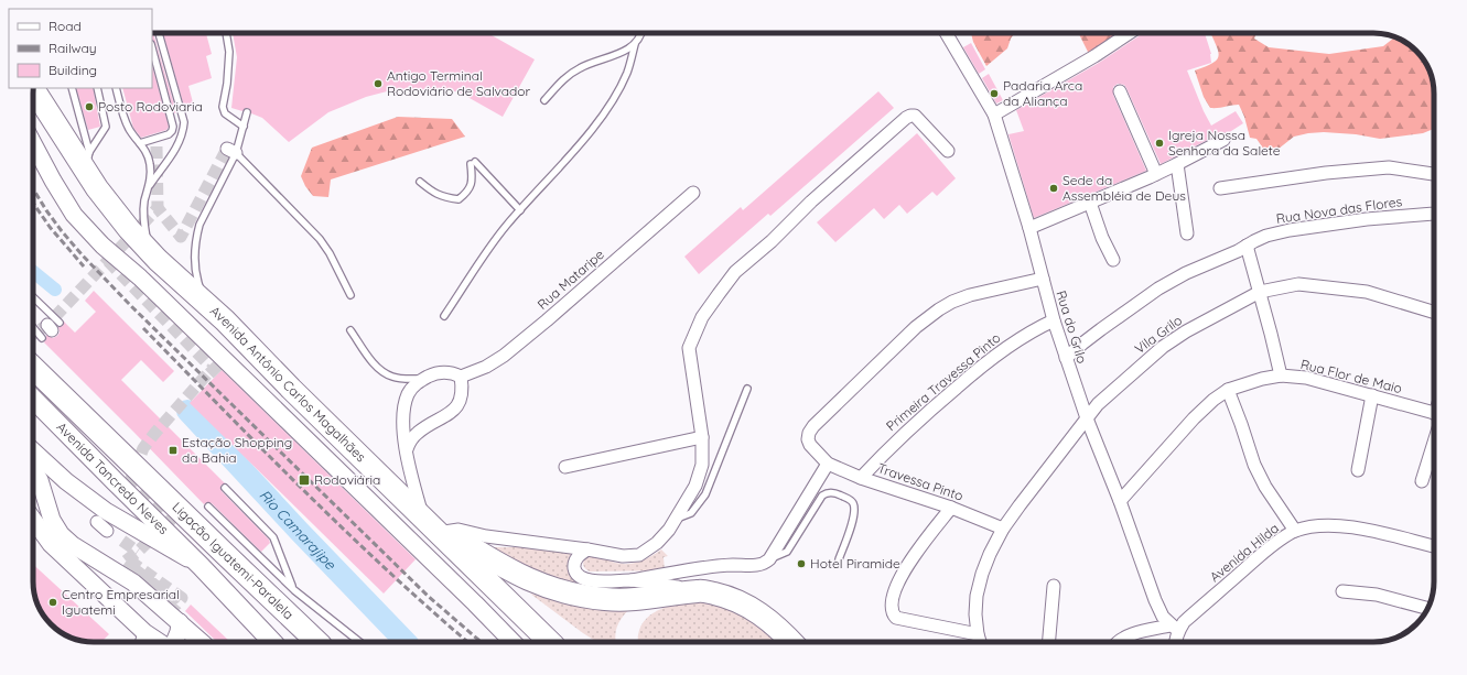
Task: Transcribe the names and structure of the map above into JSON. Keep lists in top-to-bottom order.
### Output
{
  "streets": {
    "highway": ["Avenida Antônio Carlos Magalhães", "Avenida Tancredo Neves", "Ligação Iguatemi-Paralela"],
    "street": [
      "Rua Nova das Flores",
      "Rua Mataripe",
      "Rua do Grilo",
      "Vila Grilo",
      "Rua Flor de Maio",
      "Primeira Travessa Pinto",
      "Travessa Pinto",
      "Avenida Hilda"
    ]
  },
  "crossings": [
    ["Rua Nova das Flores", "Rua do Grilo"],
    ["Rua do Grilo", "Vila Grilo"],
    ["Rua do Grilo", "Rua Flor de Maio"],
    ["Rua do Grilo", "Primeira Travessa Pinto"],
    ["Rua do Grilo", "Travessa Pinto"],
    ["Rua do Grilo", "Avenida Hilda"],
    ["Vila Grilo", "Travessa Pinto"],
    ["Primeira Travessa Pinto", "Travessa Pinto"],
    ["Avenida Tancredo Neves", "Ligação Iguatemi-Paralela"]
  ],
  "water": ["Rio Camarajipe"],
  "places": {
    "other": [
      "Antigo Terminal Rodoviário de Salvador",
      "Padaria Arca da Aliança",
      "Posto Rodoviaria",
      "Igreja Nossa Senhora da Salete",
      "Sede da Assembléia de Deus",
      "Hotel Piramide",
      "Centro Empresarial Iguatemi"
    ],
    "transit": ["Estação Shopping da Bahia", "Rodoviária"]
  },
  "legend": ["Road", "Railway", "Building"]
}
